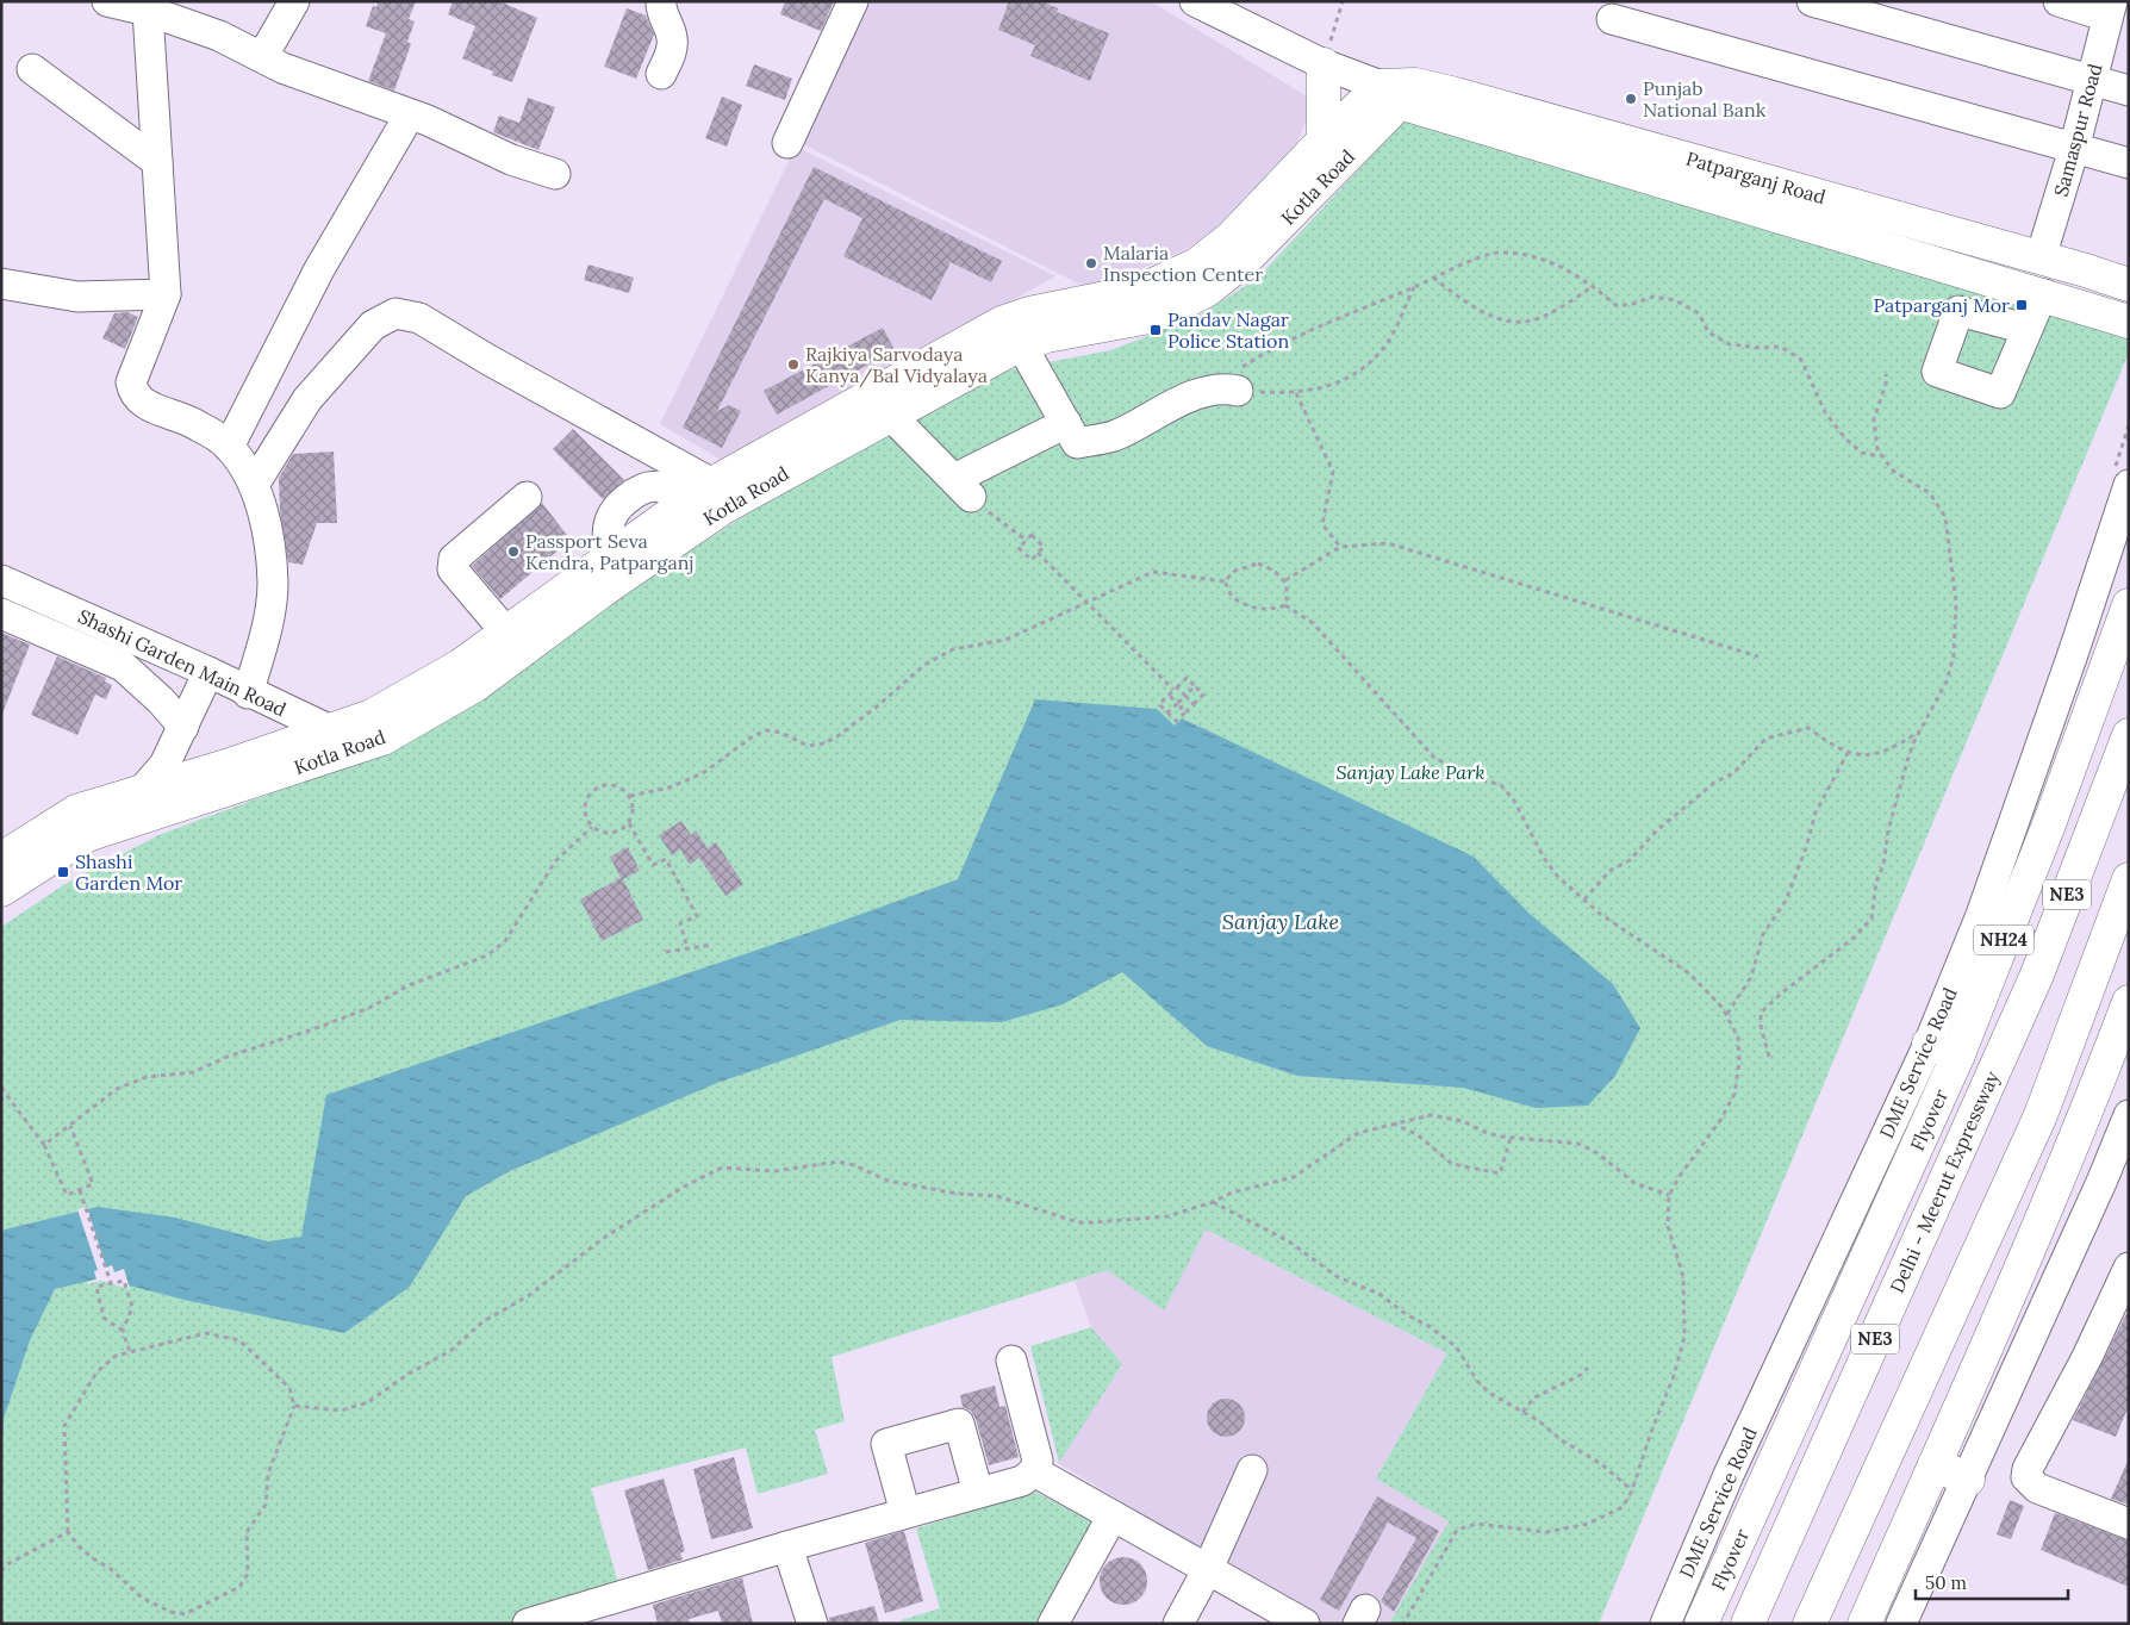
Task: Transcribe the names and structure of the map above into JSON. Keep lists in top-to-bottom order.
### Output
{
  "streets": {
    "main road": [
      "Patparganj Road",
      "Kotla Road",
      "NE3",
      "NH24",
      "Flyover",
      "Delhi - Meerut Expressway"
    ],
    "street": ["Samaspur Road", "Shashi Garden Main Road", "DME Service Road"]
  },
  "crossings": [
    ["Samaspur Road", "Patparganj Road"],
    ["Patparganj Road", "Kotla Road"],
    ["Kotla Road", "Shashi Garden Main Road"]
  ],
  "water": ["Sanjay Lake"],
  "parks": ["Sanjay Lake Park"],
  "places": {
    "other": [
      "Punjab National Bank",
      "Malaria Inspection Center",
      "Rajkiya Sarvodaya Kanya/Bal Vidyalaya",
      "Passport Seva Kendra, Patparganj"
    ],
    "transit": ["Patparganj Mor", "Pandav Nagar Police Station", "Shashi Garden Mor"]
  },
  "scale_bar": "50 m"
}
